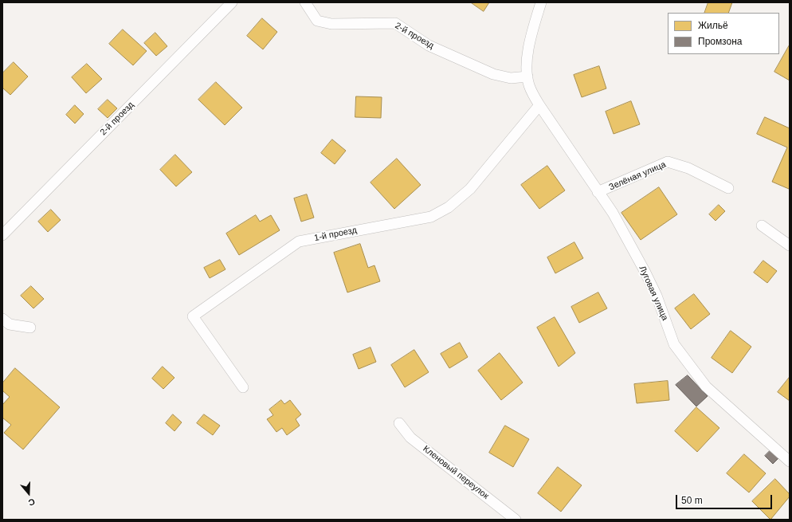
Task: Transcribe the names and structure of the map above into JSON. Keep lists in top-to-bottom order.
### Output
{
  "streets": {
    "street": [
      "2-й проезд",
      "Зелёная улица",
      "1-й проезд",
      "Луговая улица",
      "Кленовый переулок"
    ]
  },
  "crossings": [
    ["2-й проезд", "Луговая улица"],
    ["Зелёная улица", "Луговая улица"],
    ["1-й проезд", "Луговая улица"]
  ],
  "legend": ["Жильё", "Промзона"],
  "scale_bar": "50 m",
  "north": "bottom"
}
